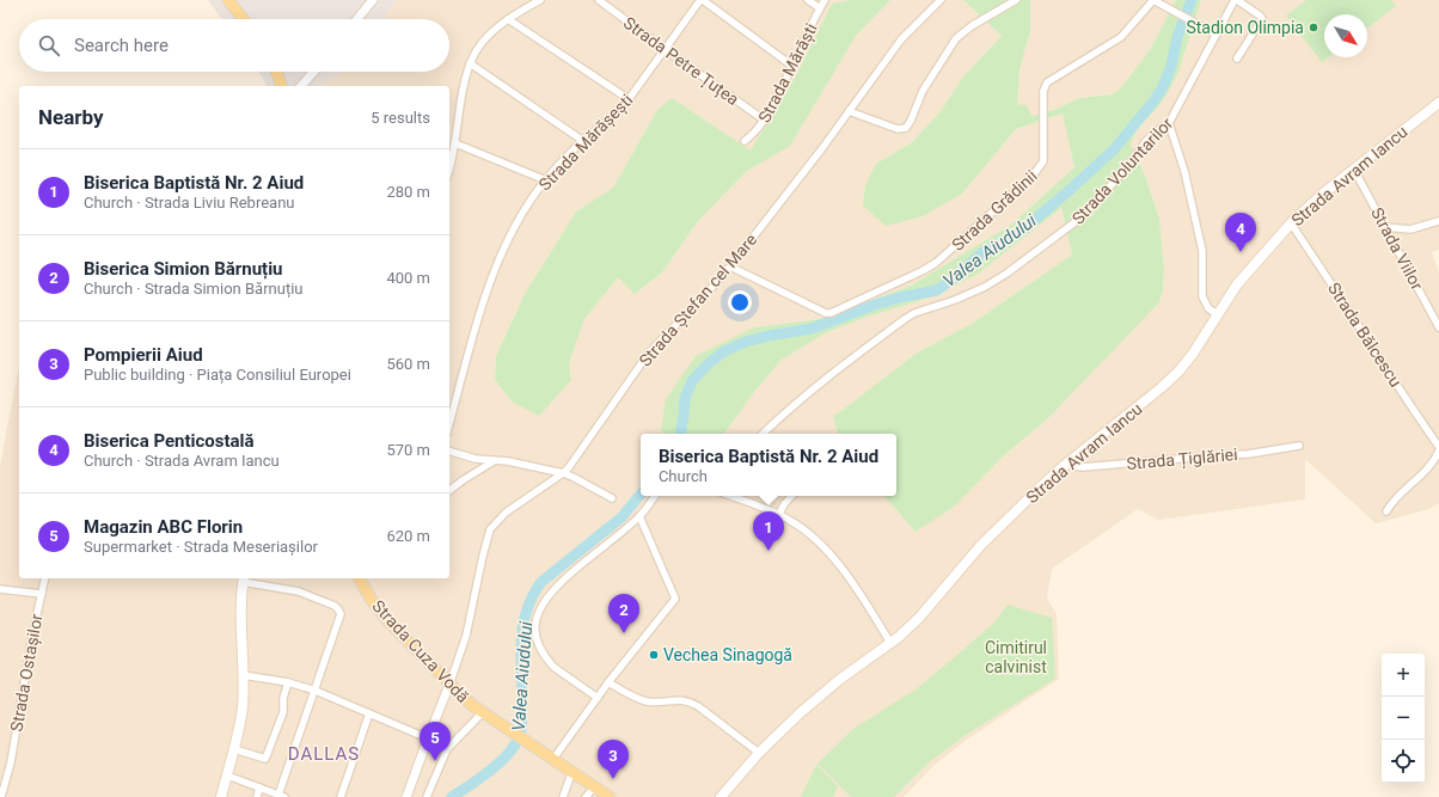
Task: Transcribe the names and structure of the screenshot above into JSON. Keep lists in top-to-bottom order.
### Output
{
  "streets": {
    "main road": ["Strada Avram Iancu", "Strada Cuza Vodă"],
    "street": [
      "Strada Petre Țuțea",
      "Strada Mărăști",
      "Strada Mărășești",
      "Strada Voluntarilor",
      "Strada Grădinii",
      "Strada Viilor",
      "Strada Ștefan cel Mare",
      "Strada Bălcescu",
      "Strada Țiglăriei",
      "Strada Ostașilor"
    ]
  },
  "crossings": [
    ["Strada Petre Țuțea", "Strada Mărăști"],
    ["Strada Petre Țuțea", "Strada Mărășești"],
    ["Strada Avram Iancu", "Strada Viilor"],
    ["Strada Avram Iancu", "Strada Bălcescu"],
    ["Strada Avram Iancu", "Strada Țiglăriei"],
    ["Strada Grădinii", "Strada Ștefan cel Mare"],
    ["Strada Ștefan cel Mare", "Strada Cuza Vodă"]
  ],
  "districts": ["DALLAS"],
  "water": ["Valea Aiudului"],
  "parks": ["Cimitirul calvinist"],
  "places": ["Stadion Olimpia", "Vechea Sinagogă"],
  "north": "bottom right",
  "page": {
    "search": "Search here",
    "heading": ["Nearby", "5 results"],
    "list": [
      {
        "mark": "1",
        "name": "Biserica Baptistă Nr. 2 Aiud",
        "note": "Church · Strada Liviu Rebreanu",
        "value": "280 m"
      },
      {
        "mark": "2",
        "name": "Biserica Simion Bărnuțiu",
        "note": "Church · Strada Simion Bărnuțiu",
        "value": "400 m"
      },
      {
        "mark": "3",
        "name": "Pompierii Aiud",
        "note": "Public building · Piața Consiliul Europei",
        "value": "560 m"
      },
      {
        "mark": "4",
        "name": "Biserica Penticostală",
        "note": "Church · Strada Avram Iancu",
        "value": "570 m"
      },
      {
        "mark": "5",
        "name": "Magazin ABC Florin",
        "note": "Supermarket · Strada Meseriașilor",
        "value": "620 m"
      }
    ],
    "pins": [
      "4",
      "1",
      "2",
      "5",
      "3"
    ],
    "popup": ["Biserica Baptistă Nr. 2 Aiud", "Church"],
    "map_buttons": ["+", "−"]
  }
}
